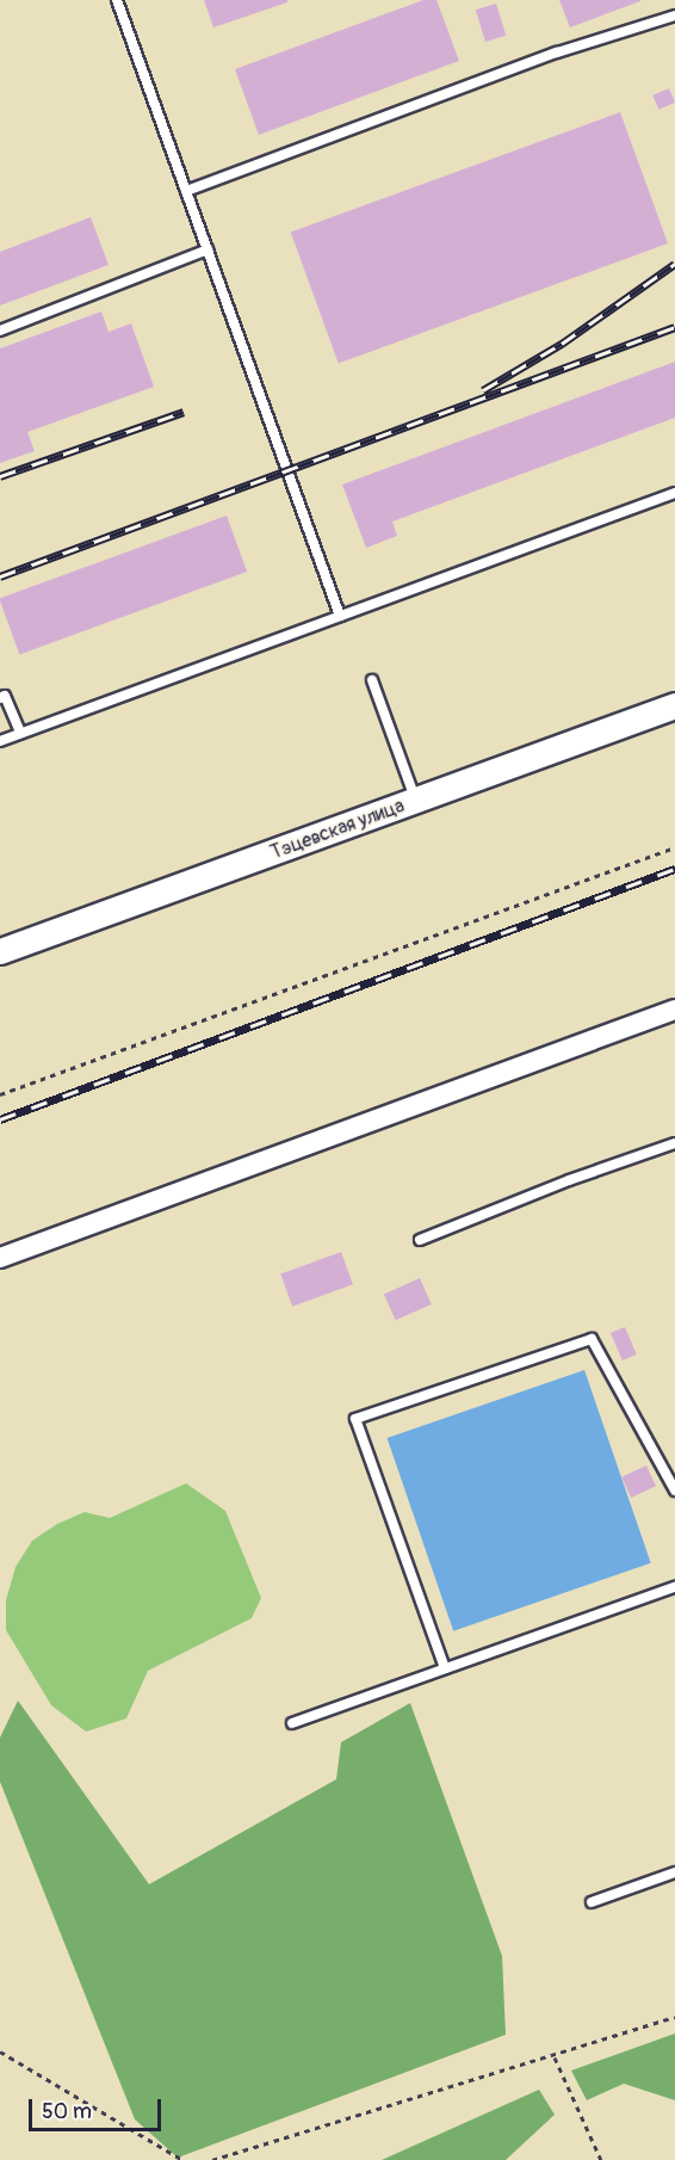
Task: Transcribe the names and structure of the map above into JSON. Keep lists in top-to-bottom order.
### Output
{
  "streets": {
    "street": ["Тэцевская улица"]
  },
  "scale_bar": "50 m"
}
